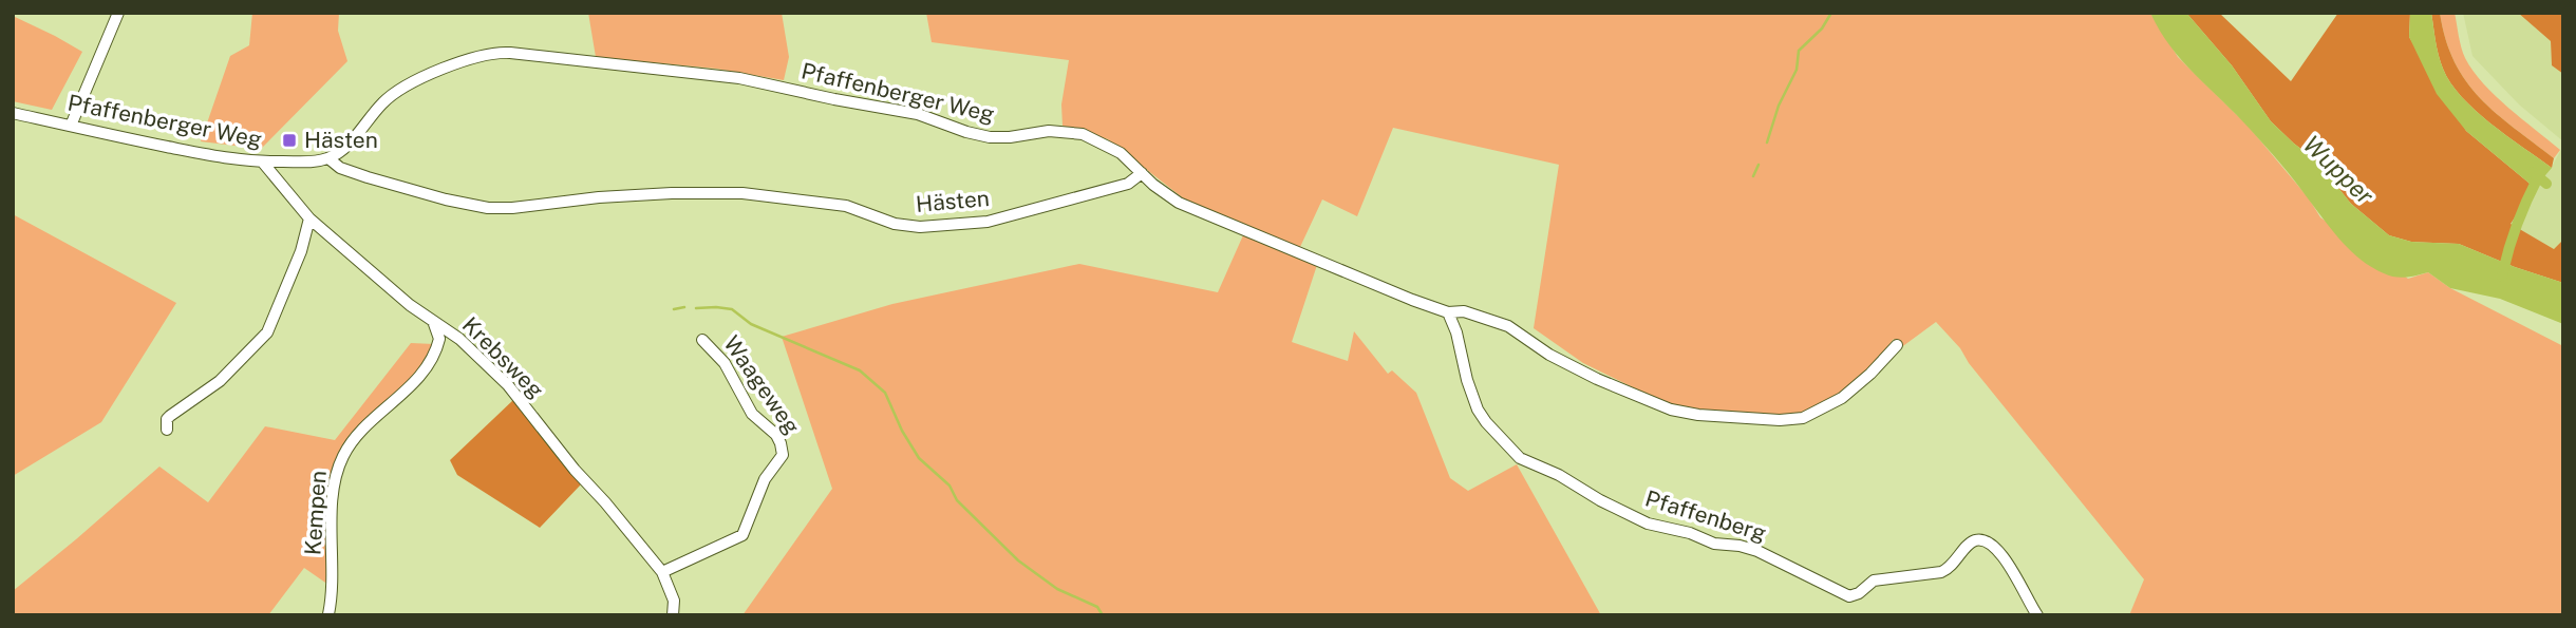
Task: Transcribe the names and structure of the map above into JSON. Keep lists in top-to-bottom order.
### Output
{
  "streets": {
    "street": [
      "Pfaffenberger Weg",
      "Hästen",
      "Krebsweg",
      "Waageweg",
      "Kempen",
      "Pfaffenberg"
    ]
  },
  "crossings": [
    ["Pfaffenberger Weg", "Hästen"],
    ["Pfaffenberger Weg", "Krebsweg"],
    ["Pfaffenberger Weg", "Pfaffenberg"],
    ["Krebsweg", "Waageweg"],
    ["Krebsweg", "Kempen"]
  ],
  "water": ["Wupper"],
  "places": {
    "transit": ["Hästen"]
  }
}
